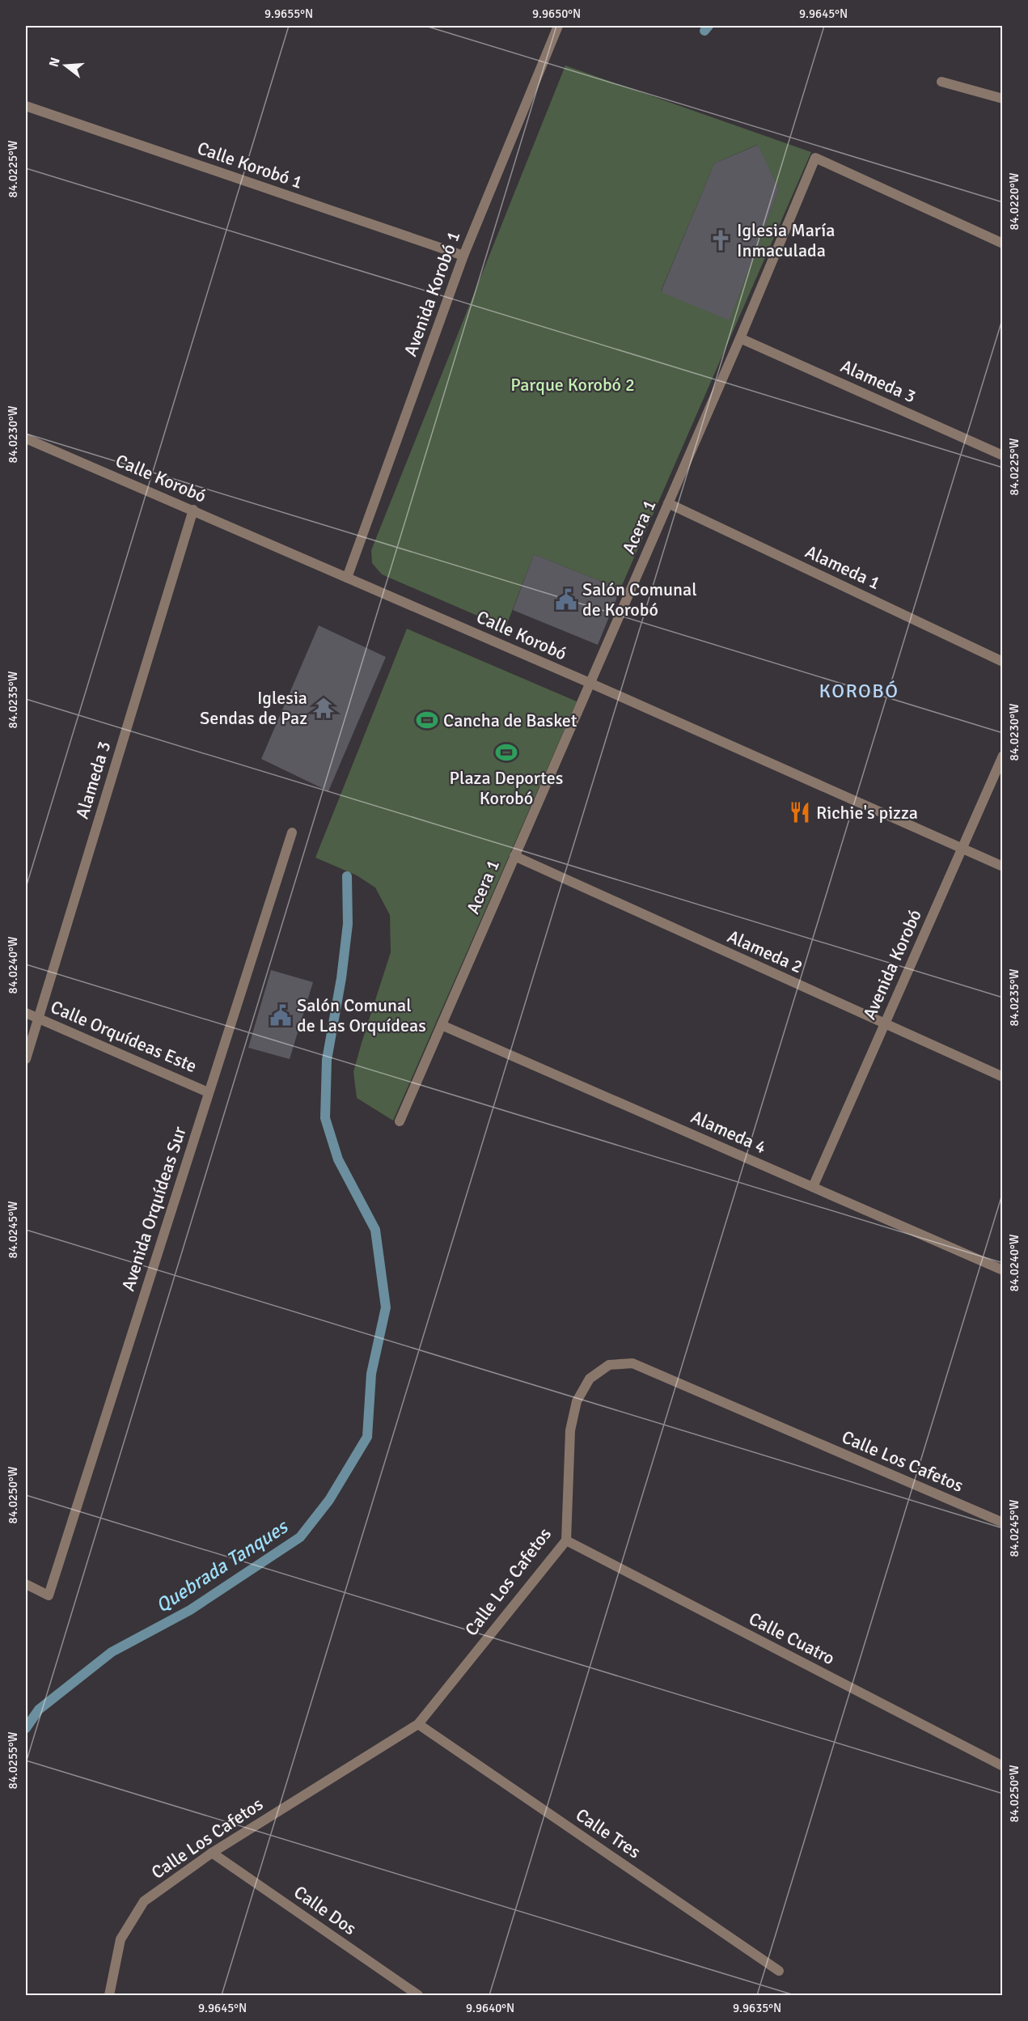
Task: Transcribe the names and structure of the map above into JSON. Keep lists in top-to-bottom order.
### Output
{
  "streets": {
    "street": [
      "Calle Korobó 1",
      "Avenida Korobó 1",
      "Alameda 3",
      "Calle Korobó",
      "Acera 1",
      "Alameda 1",
      "Alameda 2",
      "Avenida Korobó",
      "Calle Orquídeas Este",
      "Alameda 4",
      "Avenida Orquídeas Sur",
      "Calle Los Cafetos",
      "Calle Cuatro",
      "Calle Tres",
      "Calle Dos"
    ]
  },
  "crossings": [
    ["Calle Korobó 1", "Avenida Korobó 1"],
    ["Avenida Korobó 1", "Calle Korobó"],
    ["Alameda 3", "Calle Korobó"],
    ["Alameda 3", "Acera 1"],
    ["Alameda 3", "Calle Orquídeas Este"],
    ["Calle Korobó", "Acera 1"],
    ["Calle Korobó", "Avenida Korobó"],
    ["Acera 1", "Alameda 1"],
    ["Acera 1", "Alameda 2"],
    ["Acera 1", "Alameda 4"],
    ["Alameda 2", "Avenida Korobó"],
    ["Avenida Korobó", "Alameda 4"],
    ["Calle Orquídeas Este", "Avenida Orquídeas Sur"],
    ["Calle Los Cafetos", "Calle Cuatro"],
    ["Calle Los Cafetos", "Calle Tres"],
    ["Calle Los Cafetos", "Calle Dos"]
  ],
  "districts": ["KOROBÓ"],
  "water": ["Quebrada Tanques"],
  "parks": ["Parque Korobó 2"],
  "places": {
    "church": ["Iglesia María Inmaculada"],
    "public building": ["Salón Comunal de Korobó", "Salón Comunal de Las Orquídeas"],
    "temple": ["Iglesia Sendas de Paz"],
    "sports": ["Cancha de Basket", "Plaza Deportes Korobó"],
    "restaurant": ["Richie's pizza"]
  },
  "north": "left",
  "coordinates": [
    "9.9655°N",
    "9.9650°N",
    "9.9645°N",
    "84.0225°W",
    "84.0220°W",
    "84.0230°W",
    "84.0235°W",
    "84.0240°W",
    "84.0245°W",
    "84.0250°W",
    "84.0255°W",
    "9.9640°N",
    "9.9635°N"
  ]
}
